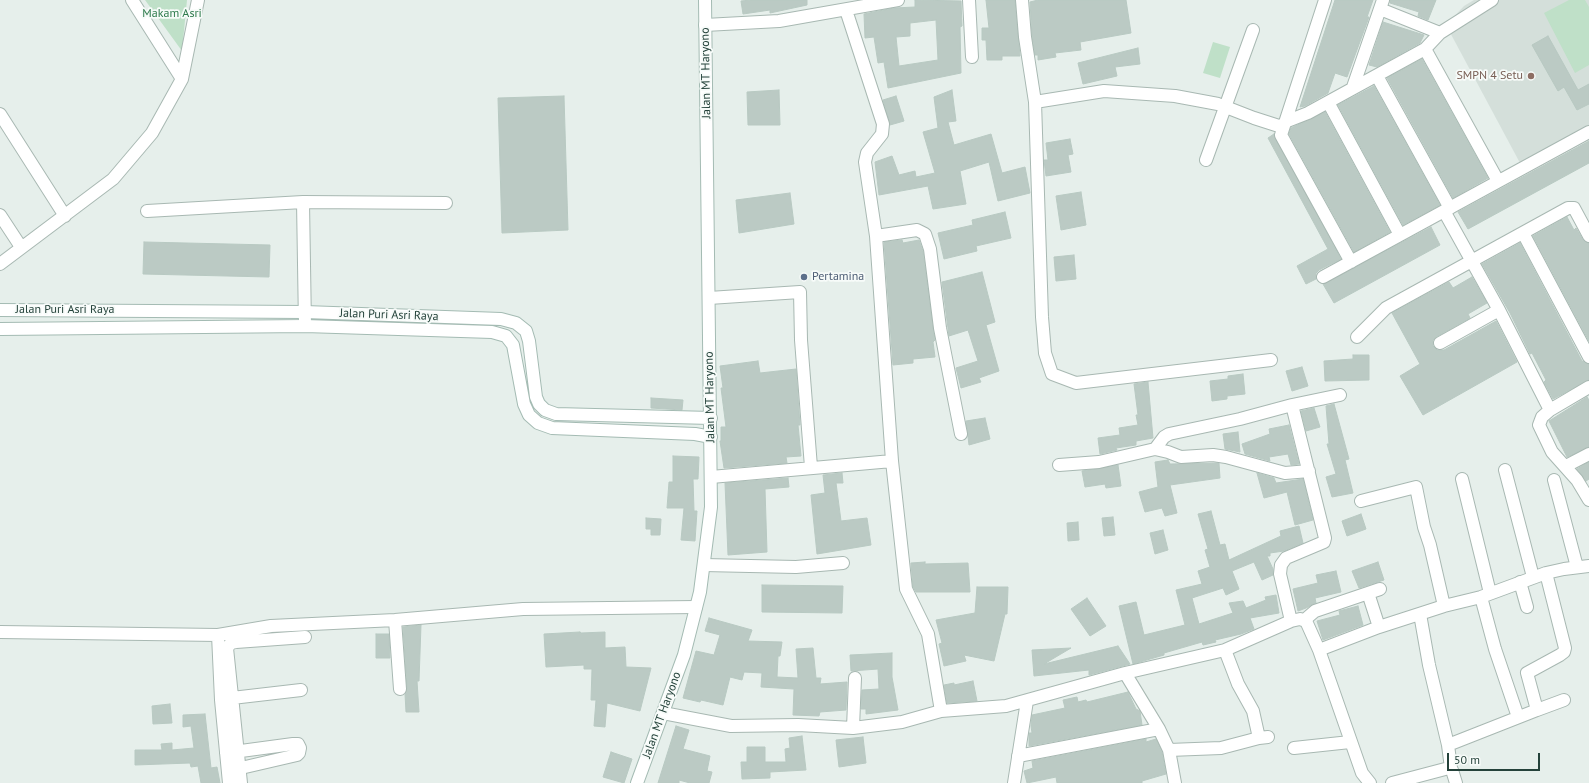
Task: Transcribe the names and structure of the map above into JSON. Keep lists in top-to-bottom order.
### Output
{
  "streets": {
    "street": ["Jalan MT Haryono", "Jalan Puri Asri Raya"]
  },
  "crossings": [
    ["Jalan MT Haryono", "Jalan Puri Asri Raya"]
  ],
  "parks": ["Makam Asri"],
  "places": ["SMPN 4 Setu", "Pertamina"],
  "scale_bar": "50 m"
}
